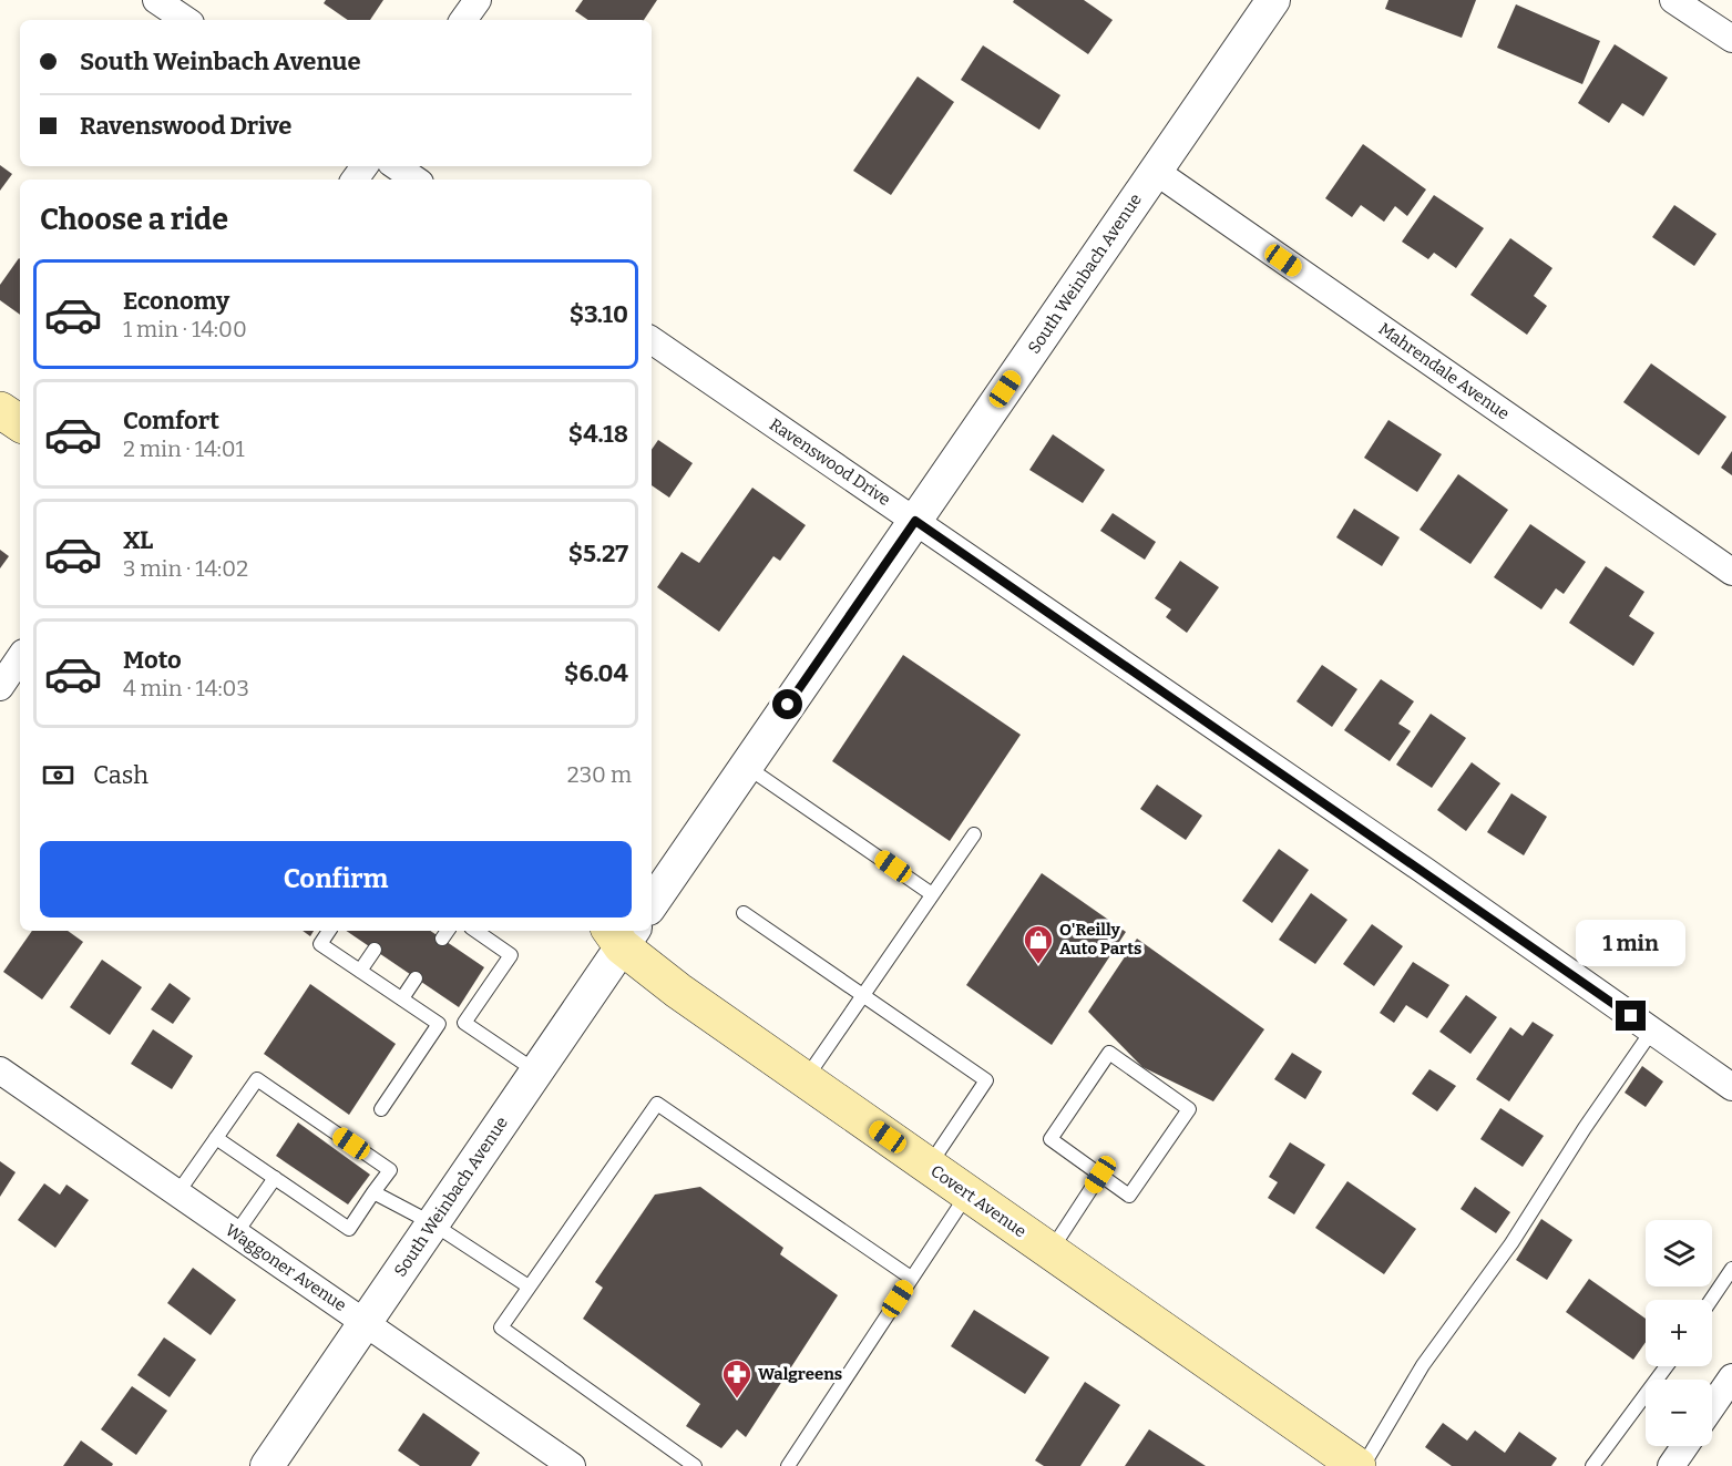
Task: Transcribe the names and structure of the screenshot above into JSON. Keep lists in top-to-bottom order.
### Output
{
  "streets": {
    "main road": ["Covert Avenue"],
    "street": [
      "South Weinbach Avenue",
      "Mahrendale Avenue",
      "Ravenswood Drive",
      "Waggoner Avenue"
    ]
  },
  "crossings": [
    ["South Weinbach Avenue", "Mahrendale Avenue"],
    ["South Weinbach Avenue", "Ravenswood Drive"],
    ["South Weinbach Avenue", "Covert Avenue"],
    ["South Weinbach Avenue", "Waggoner Avenue"]
  ],
  "places": {
    "shop": ["O'Reilly Auto Parts"],
    "pharmacy": ["Walgreens"]
  },
  "page": {
    "banner": ["South Weinbach Avenue", "Ravenswood Drive"],
    "heading": "Choose a ride",
    "list": [
      {
        "name": "Economy",
        "note": "1 min · 14:00",
        "value": "$3.10"
      },
      {
        "name": "Comfort",
        "note": "2 min · 14:01",
        "value": "$4.18"
      },
      {
        "name": "XL",
        "note": "3 min · 14:02",
        "value": "$5.27"
      },
      {
        "name": "Moto",
        "note": "4 min · 14:03",
        "value": "$6.04"
      }
    ],
    "pay": ["Cash", "230 m"],
    "buttons": "Confirm",
    "bubble": "1 min",
    "map_buttons": ["+", "−"]
  }
}
